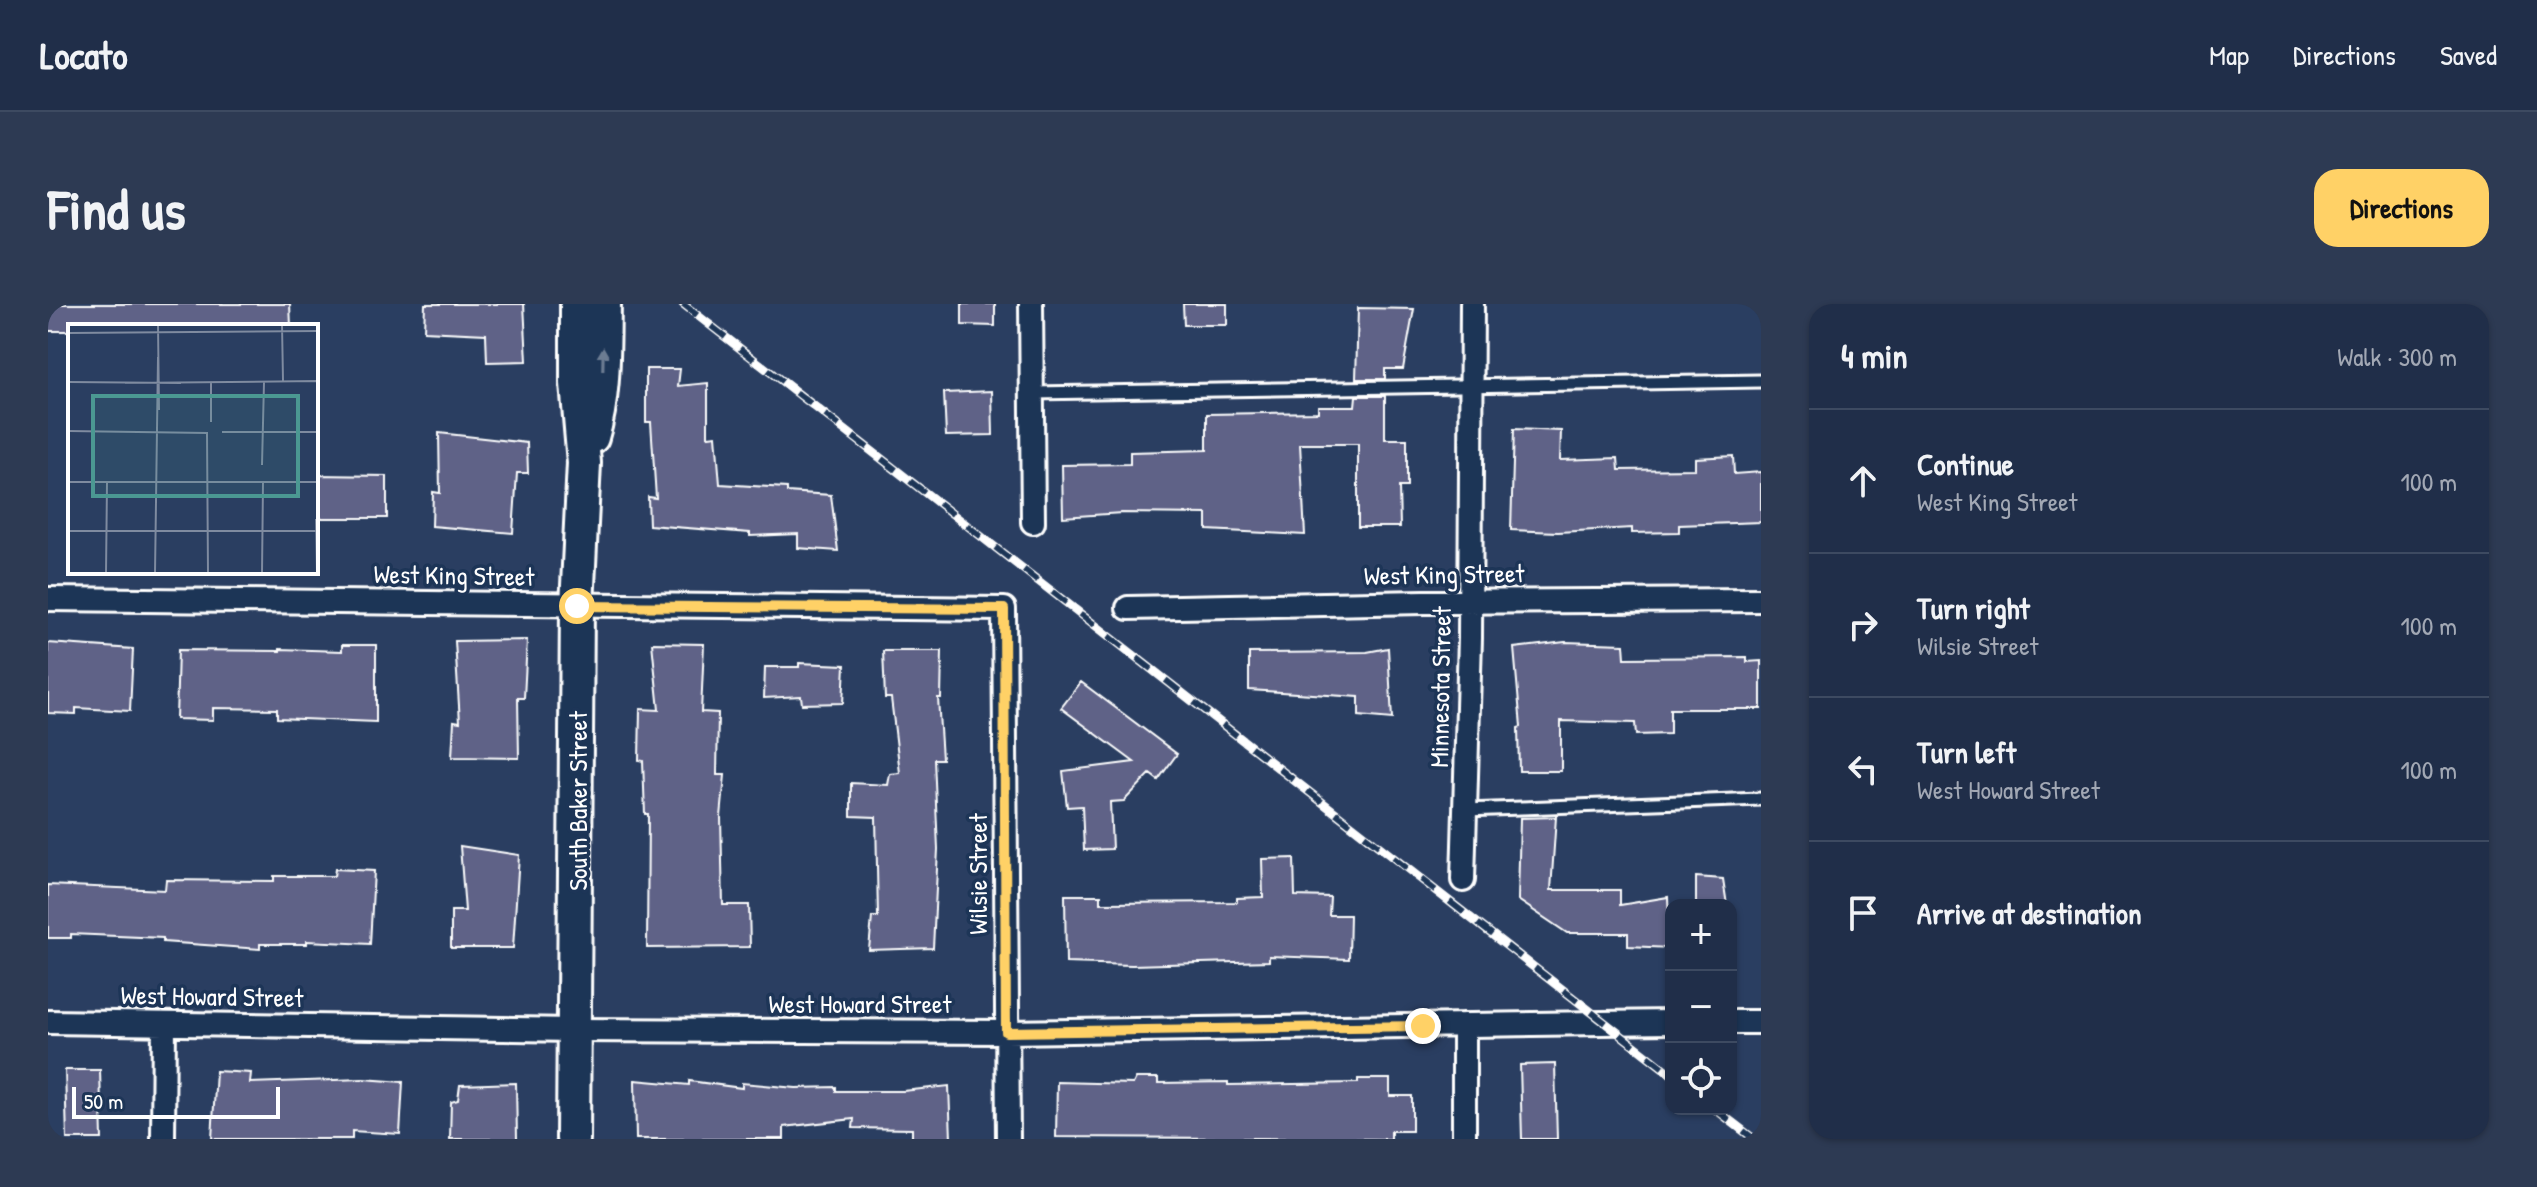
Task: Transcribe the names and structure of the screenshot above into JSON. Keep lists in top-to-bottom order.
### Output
{
  "streets": {
    "street": [
      "West King Street",
      "Minnesota Street",
      "South Baker Street",
      "Wilsie Street",
      "West Howard Street"
    ]
  },
  "crossings": [
    ["West King Street", "Minnesota Street"],
    ["West King Street", "South Baker Street"],
    ["West King Street", "Wilsie Street"],
    ["South Baker Street", "West Howard Street"],
    ["Wilsie Street", "West Howard Street"]
  ],
  "scale_bar": "50 m",
  "page": {
    "header": "Locato",
    "nav": ["Map", "Directions", "Saved"],
    "buttons": "Directions",
    "title": "Find us",
    "heading": ["4 min", "Walk · 300 m"],
    "list": [
      ["Continue", "West King Street", "100 m"],
      ["Turn right", "Wilsie Street", "100 m"],
      ["Turn left", "West Howard Street", "100 m"],
      "Arrive at destination"
    ],
    "map_buttons": ["+", "−"],
    "scale": "50 m"
  }
}
